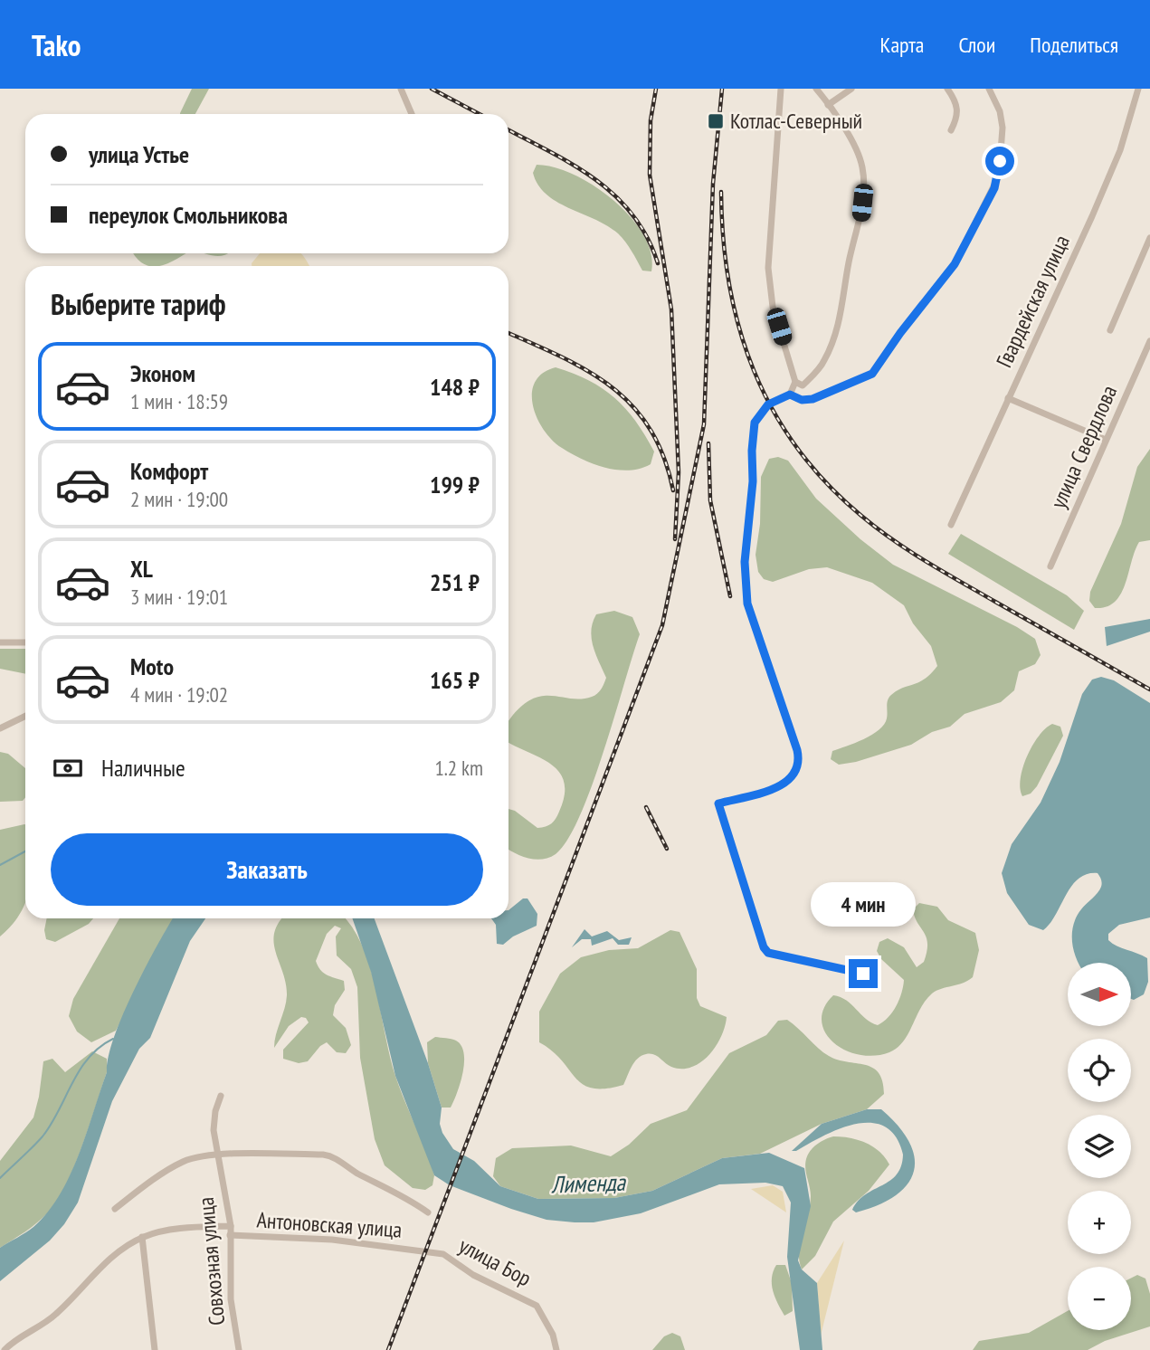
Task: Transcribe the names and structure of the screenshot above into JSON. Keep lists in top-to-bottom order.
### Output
{
  "streets": {
    "street": [
      "Гвардейская улица",
      "улица Свердлова",
      "Антоновская улица",
      "Совхозная улица",
      "улица Бор"
    ]
  },
  "crossings": [
    ["Антоновская улица", "Совхозная улица"],
    ["Антоновская улица", "улица Бор"]
  ],
  "water": ["Лименда"],
  "places": {
    "transit": ["Котлас-Северный"]
  },
  "north": "right",
  "page": {
    "header": "Tako",
    "nav": ["Карта", "Слои", "Поделиться"],
    "banner": ["улица Устье", "переулок Смольникова"],
    "heading": "Выберите тариф",
    "list": [
      {
        "name": "Эконом",
        "note": "1 мин · 18:59",
        "value": "148 ₽"
      },
      {
        "name": "Комфорт",
        "note": "2 мин · 19:00",
        "value": "199 ₽"
      },
      {
        "name": "XL",
        "note": "3 мин · 19:01",
        "value": "251 ₽"
      },
      {
        "name": "Moto",
        "note": "4 мин · 19:02",
        "value": "165 ₽"
      }
    ],
    "pay": ["Наличные", "1.2 km"],
    "buttons": "Заказать",
    "bubble": "4 мин",
    "map_buttons": ["+", "−"]
  }
}
